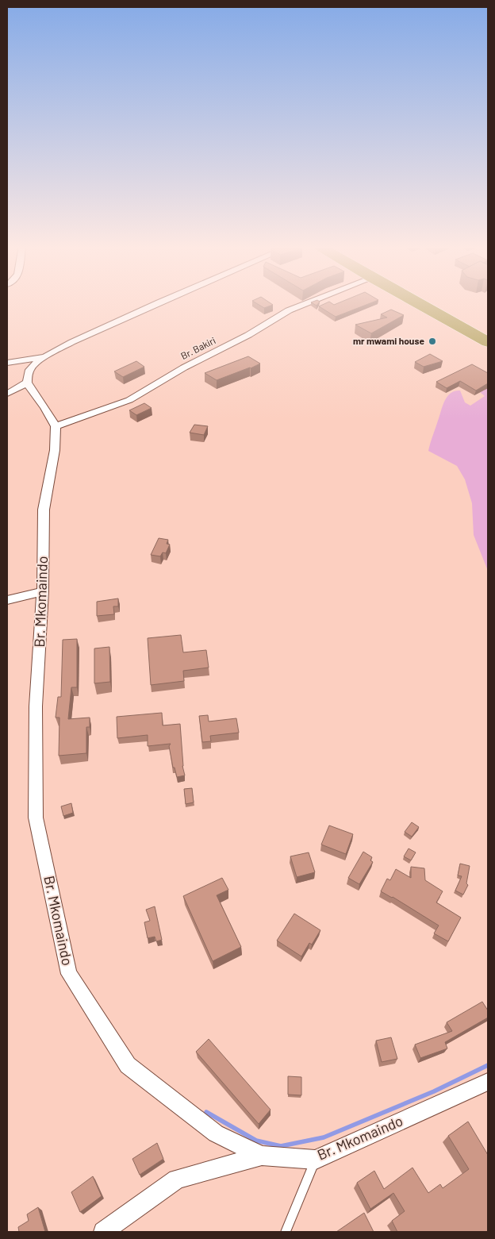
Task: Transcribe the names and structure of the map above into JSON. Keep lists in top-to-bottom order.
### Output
{
  "streets": {
    "street": ["Br. Bakiri", "Br. Mkomaindo"]
  },
  "crossings": [
    ["Br. Bakiri", "Br. Mkomaindo"]
  ],
  "places": ["mr mwami house"]
}
